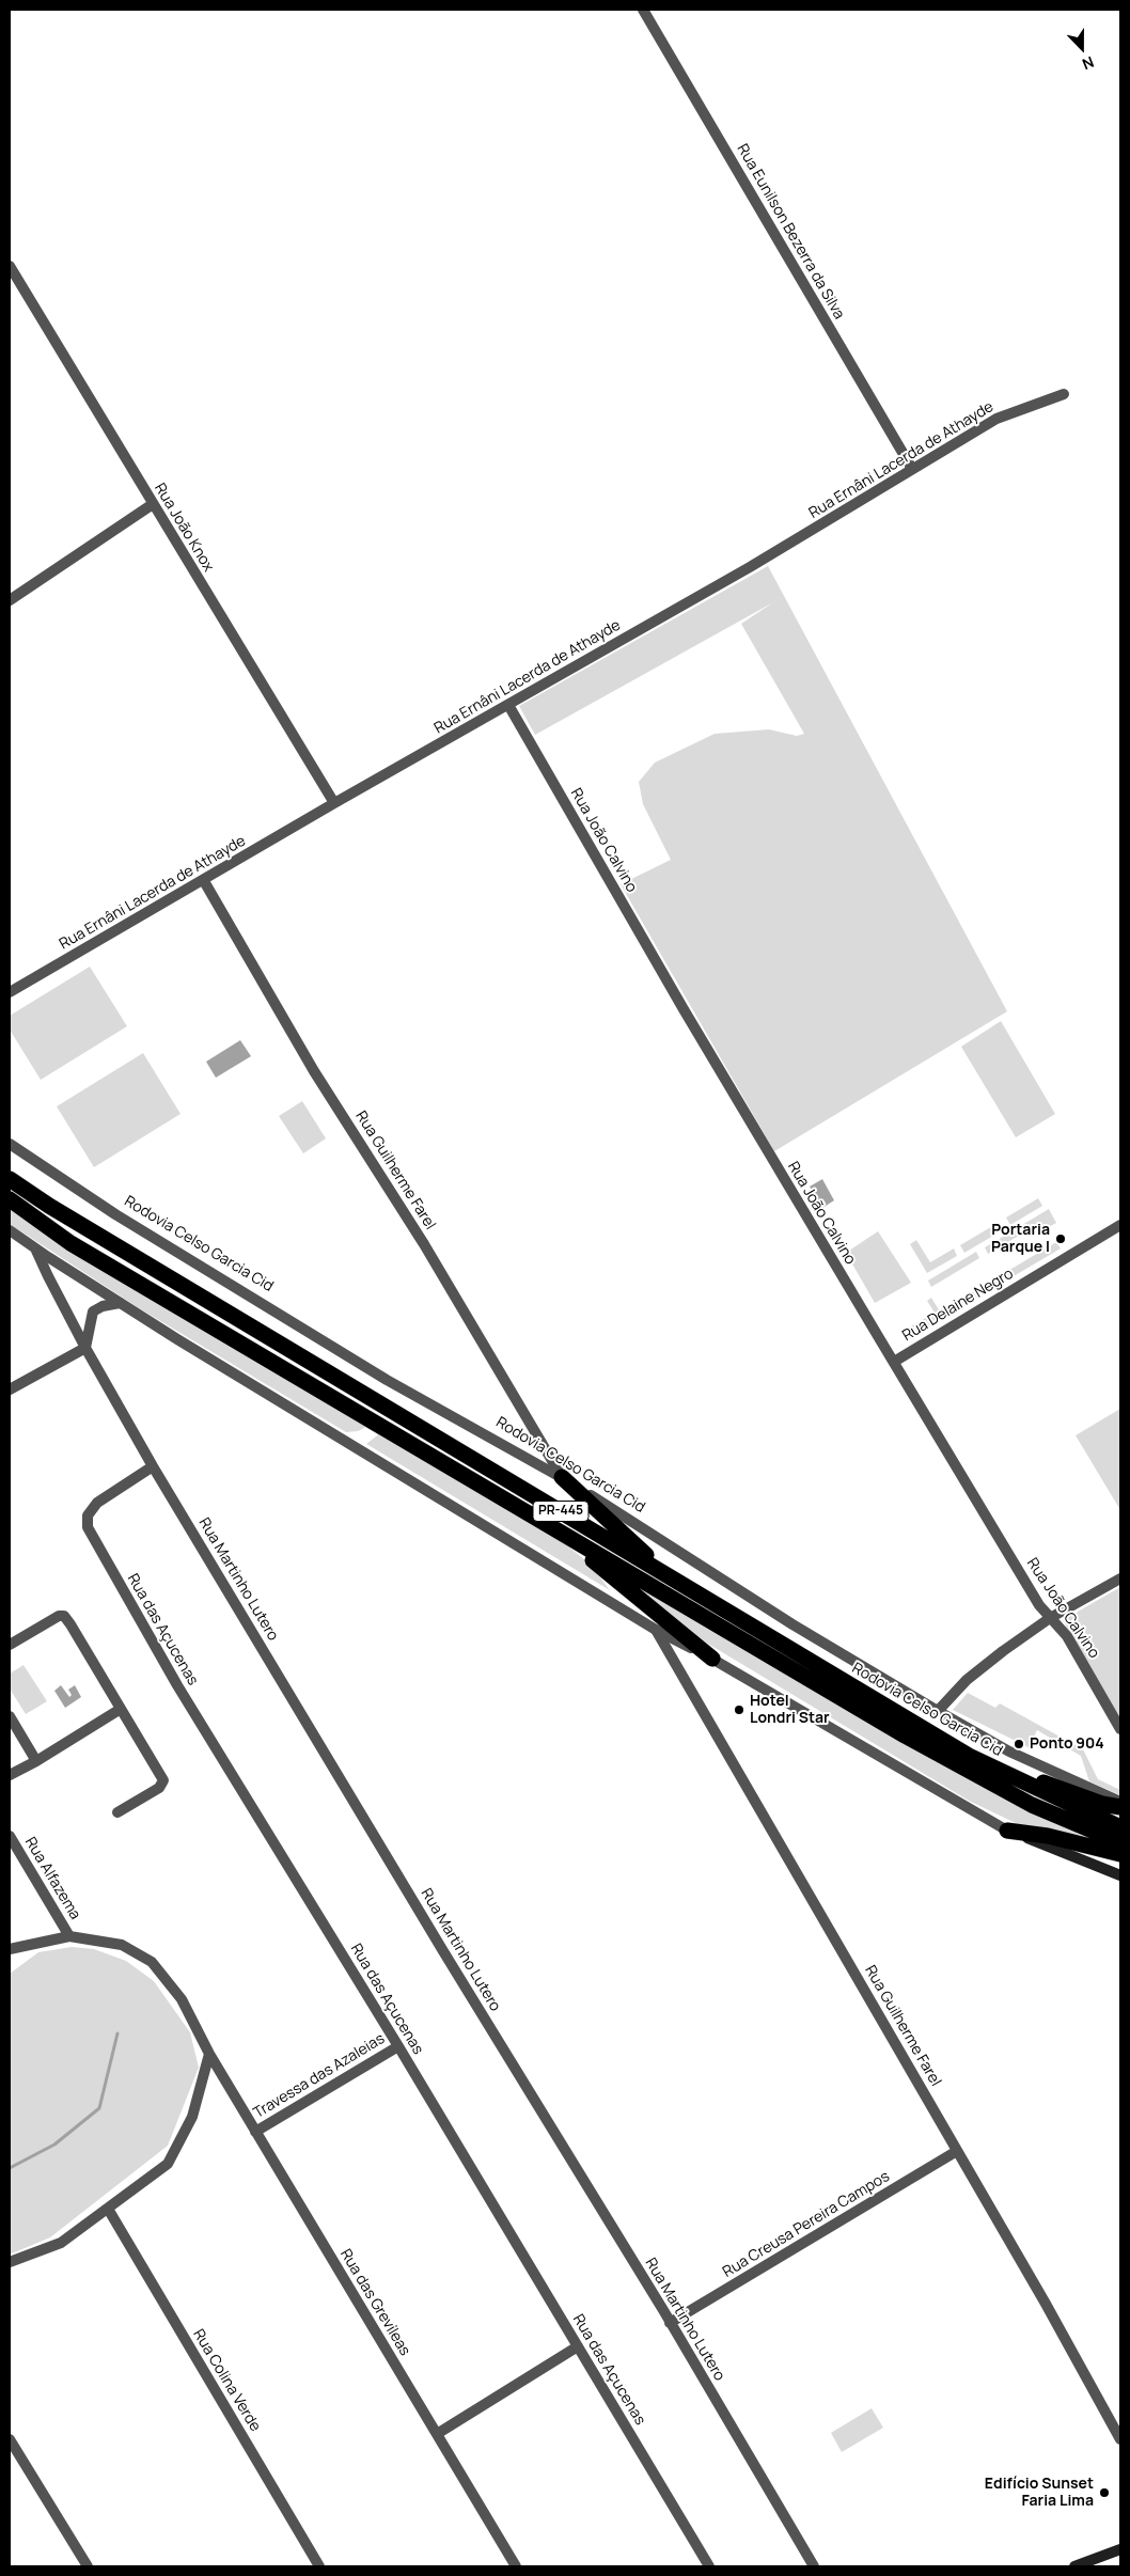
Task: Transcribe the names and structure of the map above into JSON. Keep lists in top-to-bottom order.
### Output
{
  "streets": {
    "highway": ["Rodovia Celso Garcia Cid", "PR-445"],
    "street": [
      "Rua Eunilson Bezerra da Silva",
      "Rua Ernâni Lacerda de Athayde",
      "Rua João Knox",
      "Rua João Calvino",
      "Rua Guilherme Farel",
      "Rua Delaine Negro",
      "Rua Martinho Lutero",
      "Rua das Açucenas",
      "Rua Alfazema",
      "Travessa das Azaleias",
      "Rua Creusa Pereira Campos",
      "Rua das Grevíleas",
      "Rua Colina Verde"
    ]
  },
  "crossings": [
    ["Rua Eunilson Bezerra da Silva", "Rua Ernâni Lacerda de Athayde"],
    ["Rua Ernâni Lacerda de Athayde", "Rua João Knox"],
    ["Rua Ernâni Lacerda de Athayde", "Rua João Calvino"],
    ["Rua Ernâni Lacerda de Athayde", "Rua Guilherme Farel"],
    ["Rua João Calvino", "Rua Delaine Negro"],
    ["Rua Guilherme Farel", "Rodovia Celso Garcia Cid"],
    ["Rua Guilherme Farel", "Rua Creusa Pereira Campos"],
    ["Rua Martinho Lutero", "Rua das Açucenas"],
    ["Rua Martinho Lutero", "Rua Creusa Pereira Campos"],
    ["Rua das Açucenas", "Travessa das Azaleias"],
    ["Rua Alfazema", "Rua das Grevíleas"],
    ["Travessa das Azaleias", "Rua das Grevíleas"]
  ],
  "places": [
    "Portaria Parque I",
    "Hotel Londri Star",
    "Ponto 904",
    "Edifício Sunset Faria Lima"
  ],
  "north": "bottom"
}
